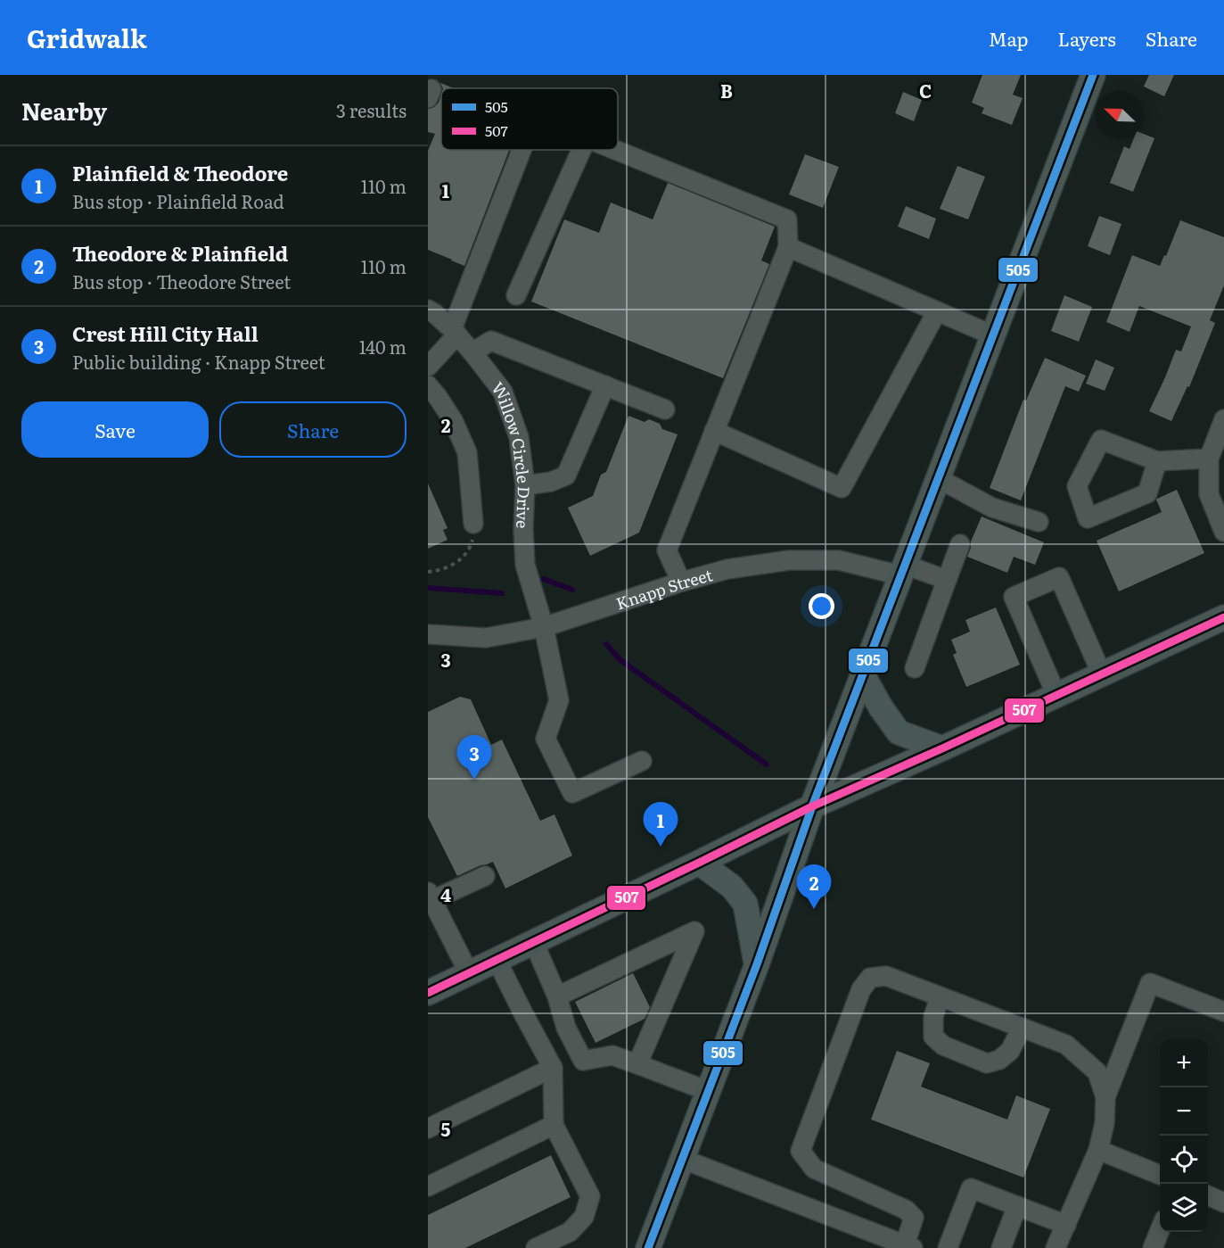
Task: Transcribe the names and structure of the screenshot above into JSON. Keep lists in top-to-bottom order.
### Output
{
  "streets": {
    "street": ["Willow Circle Drive", "Knapp Street"]
  },
  "crossings": [
    ["Willow Circle Drive", "Knapp Street"]
  ],
  "lines": ["transit line 505", "transit line 507"],
  "legend": ["505", "507"],
  "north": "top left",
  "page": {
    "header": "Gridwalk",
    "nav": ["Map", "Layers", "Share"],
    "heading": ["Nearby", "3 results"],
    "list": [
      {
        "mark": "1",
        "name": "Plainfield & Theodore",
        "note": "Bus stop · Plainfield Road",
        "value": "110 m"
      },
      {
        "mark": "2",
        "name": "Theodore & Plainfield",
        "note": "Bus stop · Theodore Street",
        "value": "110 m"
      },
      {
        "mark": "3",
        "name": "Crest Hill City Hall",
        "note": "Public building · Knapp Street",
        "value": "140 m"
      }
    ],
    "buttons": ["Save", "Share"],
    "pins": ["3", "1", "2"],
    "map_buttons": ["+", "−"]
  },
  "grid": {
    "columns": ["B", "C"],
    "rows": [
      "1",
      "2",
      "3",
      "4",
      "5"
    ]
  }
}
